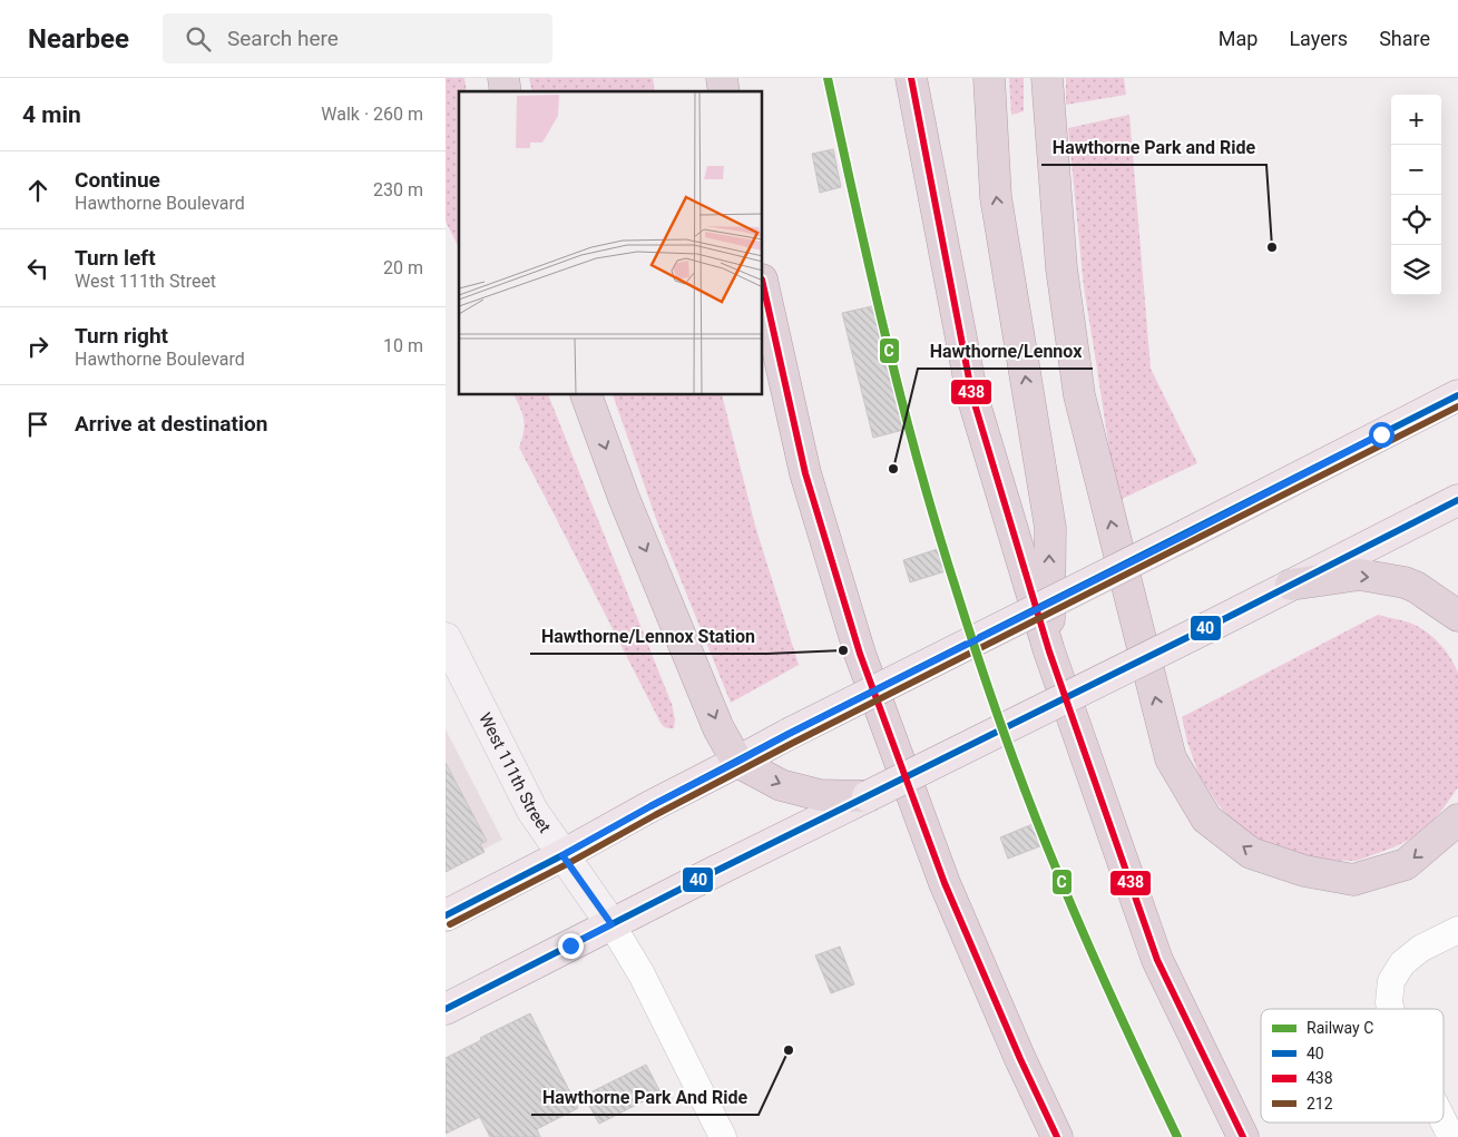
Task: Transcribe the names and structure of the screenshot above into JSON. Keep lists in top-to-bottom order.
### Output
{
  "streets": {
    "street": ["West 111th Street"]
  },
  "places": [
    "Hawthorne Park and Ride",
    "Hawthorne/Lennox",
    "Hawthorne/Lennox Station",
    "Hawthorne Park And Ride"
  ],
  "lines": [
    "rail line C",
    "transit line 438",
    "transit line 40",
    "transit line 212"
  ],
  "legend": [
    "Railway C",
    "40",
    "438",
    "212"
  ],
  "page": {
    "header": "Nearbee",
    "search": "Search here",
    "nav": ["Map", "Layers", "Share"],
    "heading": ["4 min", "Walk · 260 m"],
    "map_buttons": ["+", "−"],
    "list": [
      ["Continue", "Hawthorne Boulevard", "230 m"],
      ["Turn left", "West 111th Street", "20 m"],
      ["Turn right", "Hawthorne Boulevard", "10 m"],
      "Arrive at destination"
    ]
  }
}
